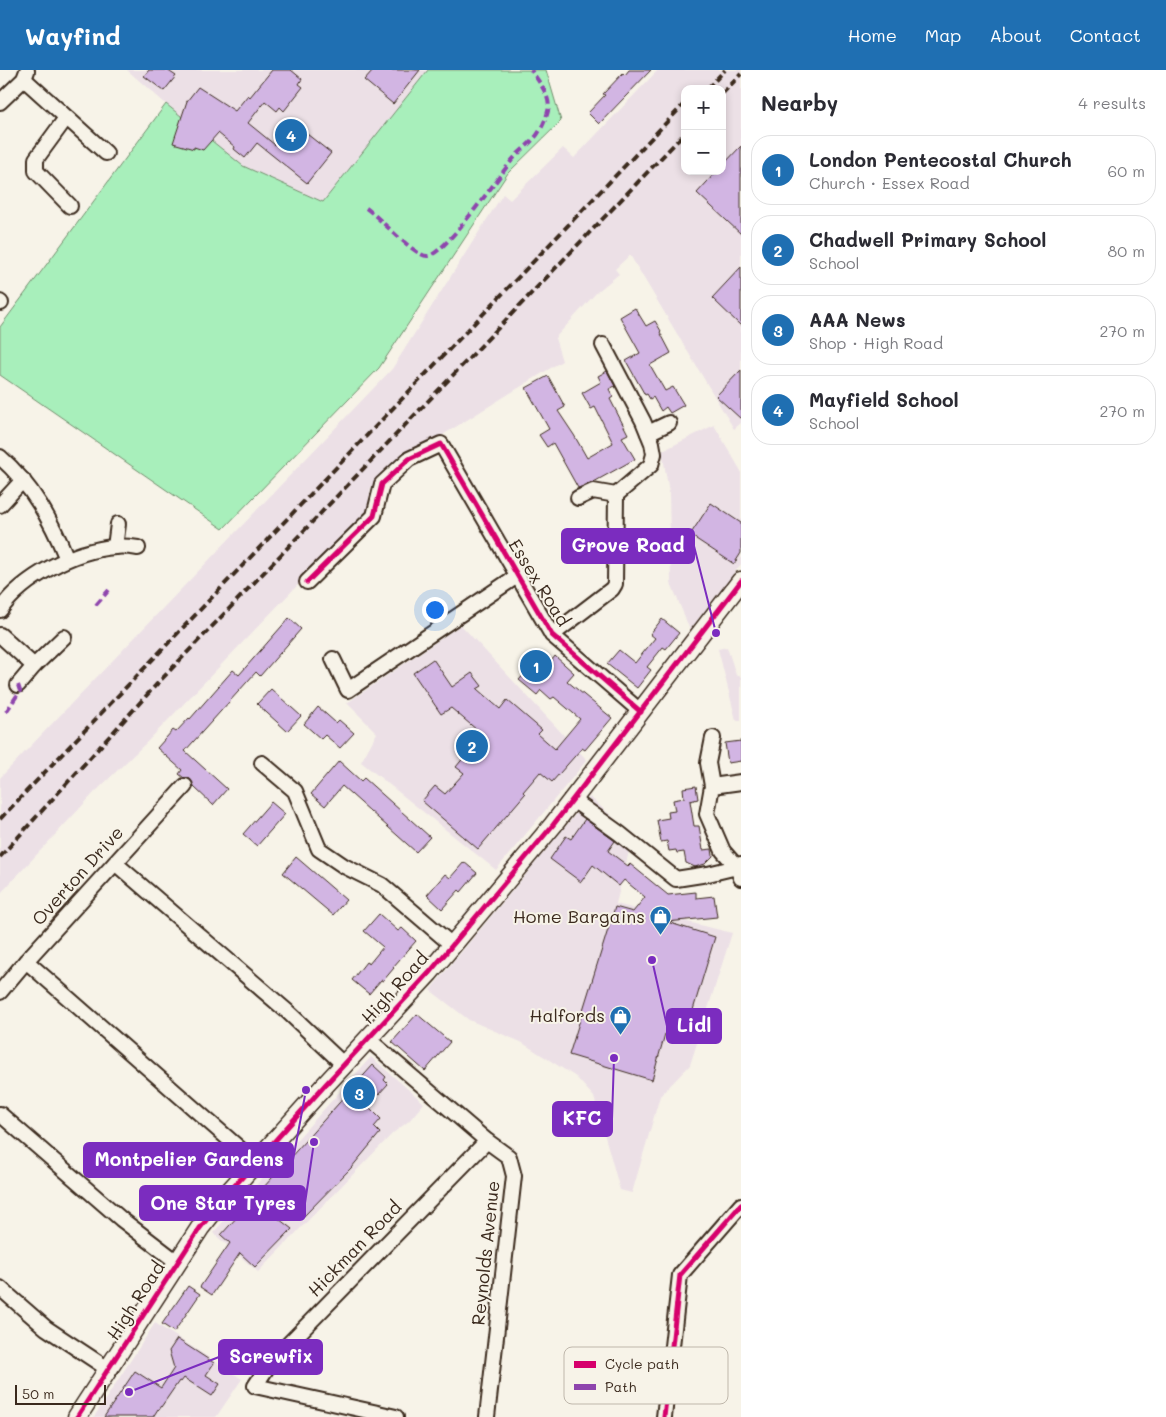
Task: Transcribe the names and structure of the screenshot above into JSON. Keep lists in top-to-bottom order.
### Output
{
  "streets": {
    "main road": ["High Road"],
    "street": [
      "Essex Road",
      "Overton Drive",
      "Hickman Road",
      "Reynolds Avenue"
    ]
  },
  "crossings": [
    ["Essex Road", "High Road"],
    ["High Road", "Reynolds Avenue"],
    ["Hickman Road", "Reynolds Avenue"]
  ],
  "places": {
    "other": [
      "Grove Road",
      "Lidl",
      "KFC",
      "Montpelier Gardens",
      "One Star Tyres",
      "Screwfix"
    ],
    "shop": ["Home Bargains", "Halfords"]
  },
  "legend": ["Cycle path", "Path"],
  "scale_bar": "50 m",
  "page": {
    "header": "Wayfind",
    "nav": [
      "Home",
      "Map",
      "About",
      "Contact"
    ],
    "heading": ["Nearby", "4 results"],
    "map_buttons": ["+", "−"],
    "pins": [
      "4",
      "1",
      "2",
      "3"
    ],
    "list": [
      {
        "mark": "1",
        "name": "London Pentecostal Church",
        "note": "Church · Essex Road",
        "value": "60 m"
      },
      {
        "mark": "2",
        "name": "Chadwell Primary School",
        "note": "School",
        "value": "80 m"
      },
      {
        "mark": "3",
        "name": "AAA News",
        "note": "Shop · High Road",
        "value": "270 m"
      },
      {
        "mark": "4",
        "name": "Mayfield School",
        "note": "School",
        "value": "270 m"
      }
    ],
    "scale": "50 m"
  }
}
